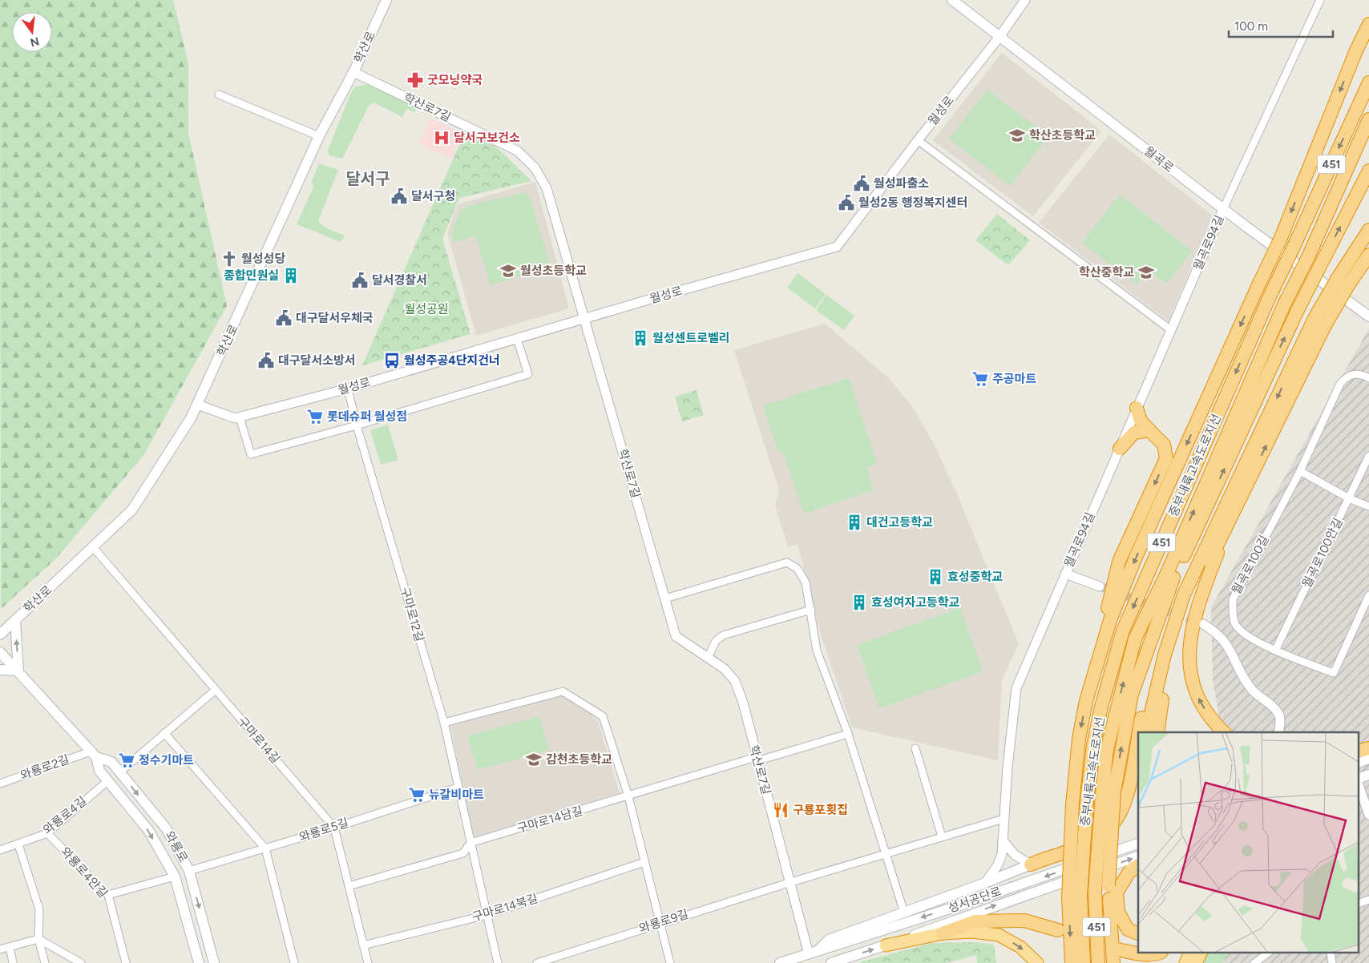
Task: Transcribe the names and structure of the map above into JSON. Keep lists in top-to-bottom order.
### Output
{
  "streets": {
    "highway": ["451", "중부내륙고속도로지선"],
    "main road": [
      "학산로",
      "월곡로",
      "와룡로",
      "성서공단로"
    ],
    "street": [
      "학산로7길",
      "월성로",
      "월곡로94길",
      "월곡로100안길",
      "월곡로100길",
      "구마로12길",
      "구마로14길",
      "와룡로2길",
      "와룡로4길",
      "구마로14남길",
      "와룡로5길",
      "와룡로4안길",
      "구마로14북길",
      "와룡로9길"
    ]
  },
  "crossings": [
    ["학산로", "학산로7길"],
    ["학산로", "월성로"],
    ["학산로", "구마로14길"],
    ["학산로7길", "월성로"],
    ["학산로7길", "구마로14남길"],
    ["학산로7길", "성서공단로"],
    ["학산로7길", "와룡로9길"],
    ["월성로", "월곡로"],
    ["월성로", "구마로12길"],
    ["월곡로", "월곡로94길"],
    ["월곡로94길", "와룡로9길"],
    ["월곡로100안길", "월곡로100길"],
    ["구마로12길", "구마로14남길"],
    ["구마로12길", "와룡로5길"],
    ["구마로12길", "구마로14북길"],
    ["구마로14길", "구마로14남길"],
    ["구마로14길", "와룡로5길"],
    ["구마로14길", "구마로14북길"],
    ["와룡로2길", "와룡로"],
    ["와룡로4길", "와룡로"],
    ["와룡로4길", "와룡로4안길"],
    ["와룡로5길", "와룡로"]
  ],
  "one_way": ["와룡로"],
  "districts": ["달서구"],
  "parks": ["월성공원"],
  "places": {
    "pharmacy": ["굿모닝약국"],
    "school or university": [
      "학산초등학교",
      "월성초등학교",
      "학산중학교",
      "감천초등학교"
    ],
    "hospital": ["달서구보건소"],
    "public building": [
      "월성파출소",
      "달서구청",
      "월성2동 행정복지센터",
      "달서경찰서",
      "대구달서우체국",
      "대구달서소방서"
    ],
    "church": ["월성성당"],
    "building": [
      "종합민원실",
      "월성센트로벨리",
      "대건고등학교",
      "효성중학교",
      "효성여자고등학교"
    ],
    "bus stop": ["월성주공4단지건너"],
    "supermarket": [
      "주공마트",
      "롯데슈퍼 월성점",
      "정수기마트",
      "뉴갈비마트"
    ],
    "restaurant": ["구룡포횟집"]
  },
  "scale_bar": "100 m",
  "north": "bottom"
}
